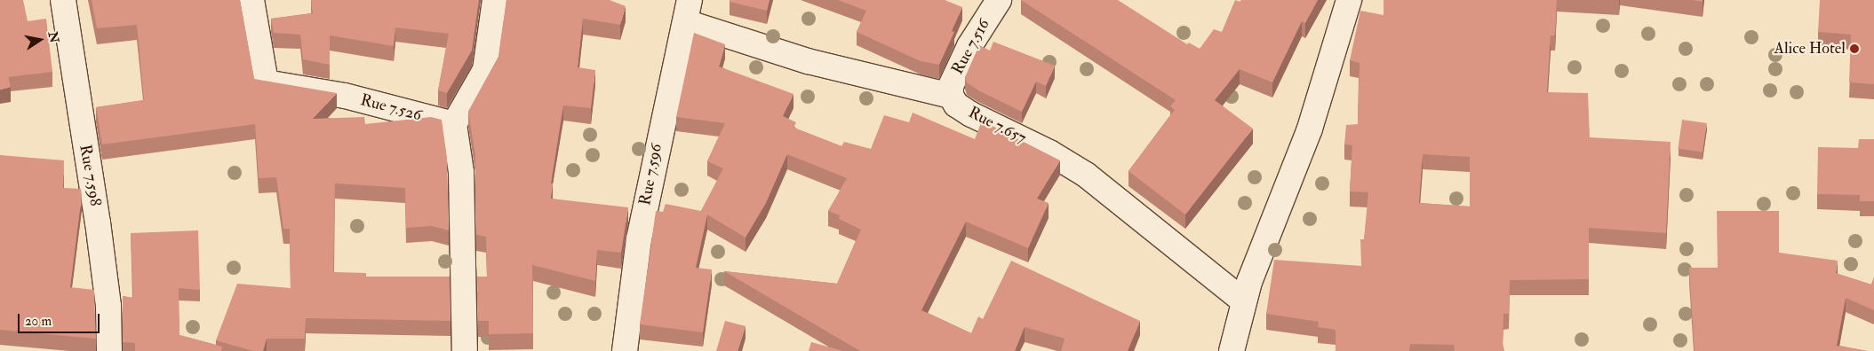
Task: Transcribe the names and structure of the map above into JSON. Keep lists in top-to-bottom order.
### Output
{
  "streets": {
    "street": [
      "Rue 7.516",
      "Rue 7.526",
      "Rue 7.657",
      "Rue 7.596",
      "Rue 7.598"
    ]
  },
  "crossings": [
    ["Rue 7.516", "Rue 7.657"]
  ],
  "places": ["Alice Hotel"],
  "scale_bar": "20 m",
  "north": "right"
}
